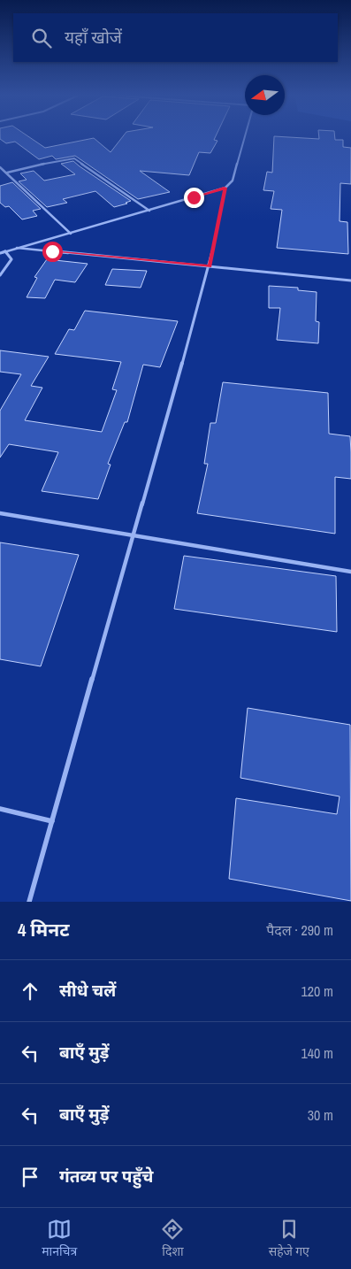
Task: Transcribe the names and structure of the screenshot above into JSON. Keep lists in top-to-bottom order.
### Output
{
  "north": "left",
  "page": {
    "search": "यहाँ खोजें",
    "heading": ["4 मिनट", "पैदल · 290 m"],
    "list": [
      ["सीधे चलें", "120 m"],
      ["बाएँ मुड़ें", "140 m"],
      ["बाएँ मुड़ें", "30 m"],
      "गंतव्य पर पहुँचे"
    ],
    "nav": ["मानचित्र", "दिशा", "सहेजे गए"]
  }
}
